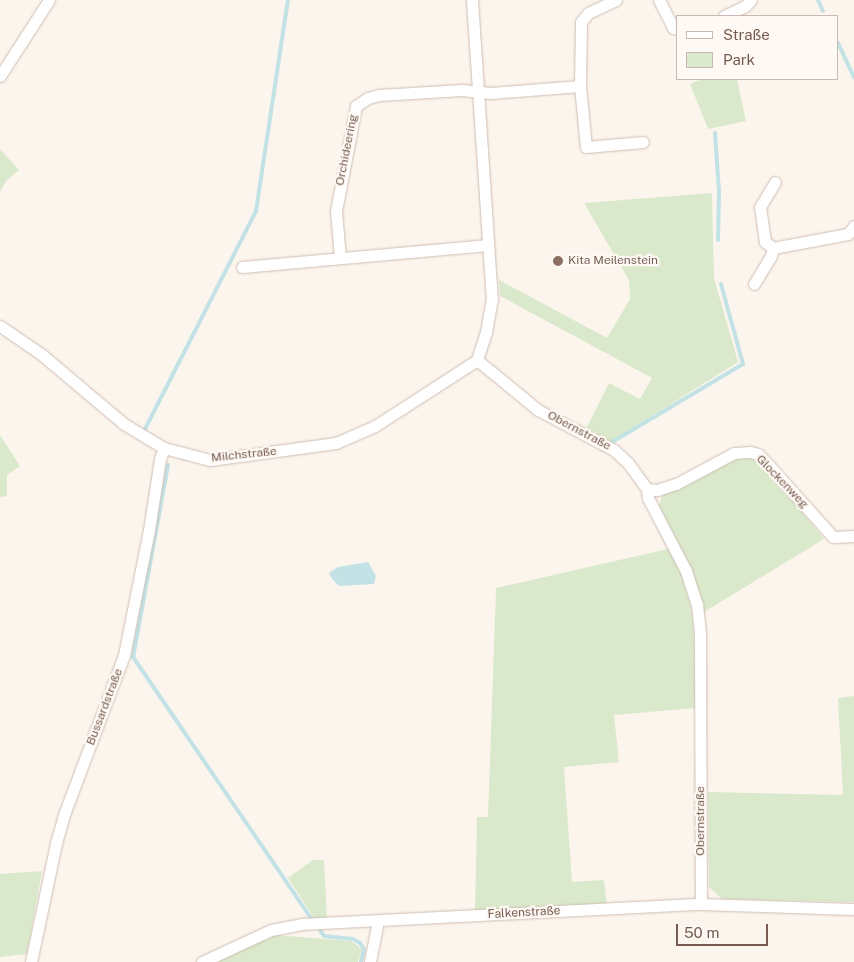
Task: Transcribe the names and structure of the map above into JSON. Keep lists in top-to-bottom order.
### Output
{
  "streets": {
    "street": [
      "Orchideering",
      "Obernstraße",
      "Milchstraße",
      "Glockenweg",
      "Bussardstraße",
      "Falkenstraße"
    ]
  },
  "crossings": [
    ["Obernstraße", "Milchstraße"],
    ["Obernstraße", "Glockenweg"],
    ["Obernstraße", "Falkenstraße"],
    ["Milchstraße", "Bussardstraße"]
  ],
  "places": ["Kita Meilenstein"],
  "legend": ["Straße", "Park"],
  "scale_bar": "50 m"
}
